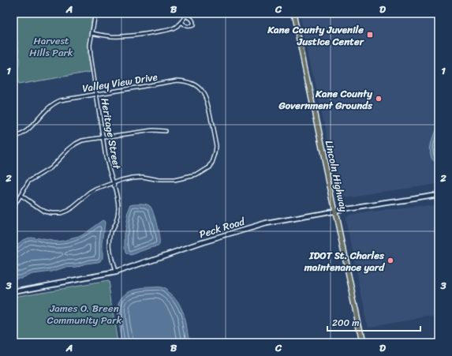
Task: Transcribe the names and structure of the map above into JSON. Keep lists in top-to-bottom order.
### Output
{
  "streets": {
    "main road": ["Lincoln Highway"],
    "street": ["Valley View Drive", "Heritage Street", "Peck Road"]
  },
  "crossings": [
    ["Valley View Drive", "Heritage Street"],
    ["Heritage Street", "Peck Road"],
    ["Lincoln Highway", "Peck Road"]
  ],
  "parks": ["Harvest Hills Park", "James O. Breen Community Park"],
  "places": {
    "transit": ["Kane County Juvenile Justice Center"],
    "other": ["Kane County Government Grounds", "IDOT St. Charles maintenance yard"]
  },
  "scale_bar": "200 m",
  "grid": {
    "columns": [
      "A",
      "B",
      "C",
      "D"
    ],
    "rows": ["1", "2", "3"]
  }
}
